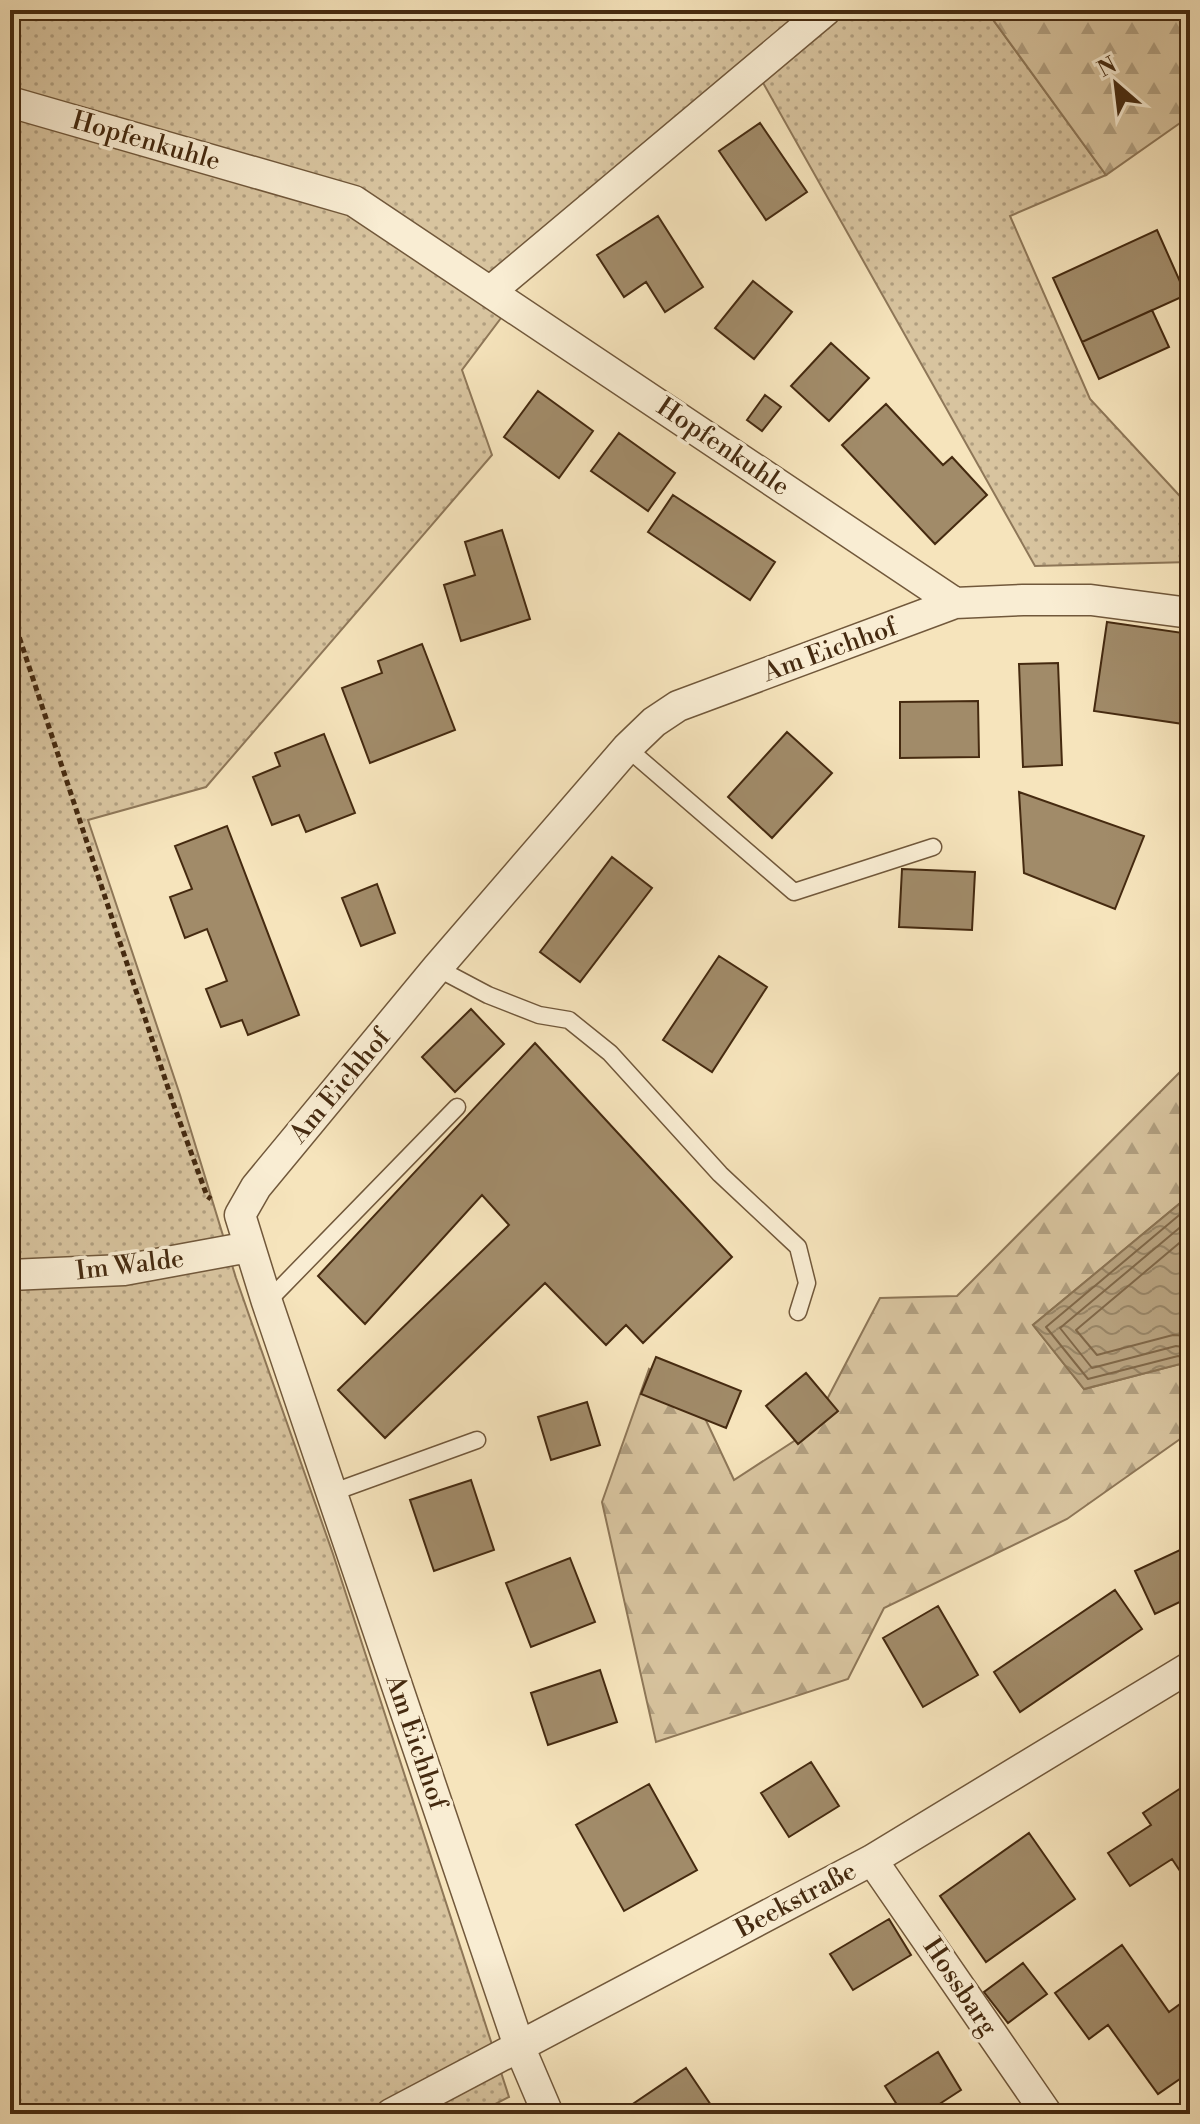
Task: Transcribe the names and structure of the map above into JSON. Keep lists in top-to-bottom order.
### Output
{
  "streets": {
    "street": [
      "Hopfenkuhle",
      "Am Eichhof",
      "Im Walde",
      "Beekstraße",
      "Hossbarg"
    ]
  },
  "crossings": [
    ["Hopfenkuhle", "Am Eichhof"],
    ["Am Eichhof", "Im Walde"],
    ["Am Eichhof", "Beekstraße"],
    ["Beekstraße", "Hossbarg"]
  ],
  "north": "top left"
}
